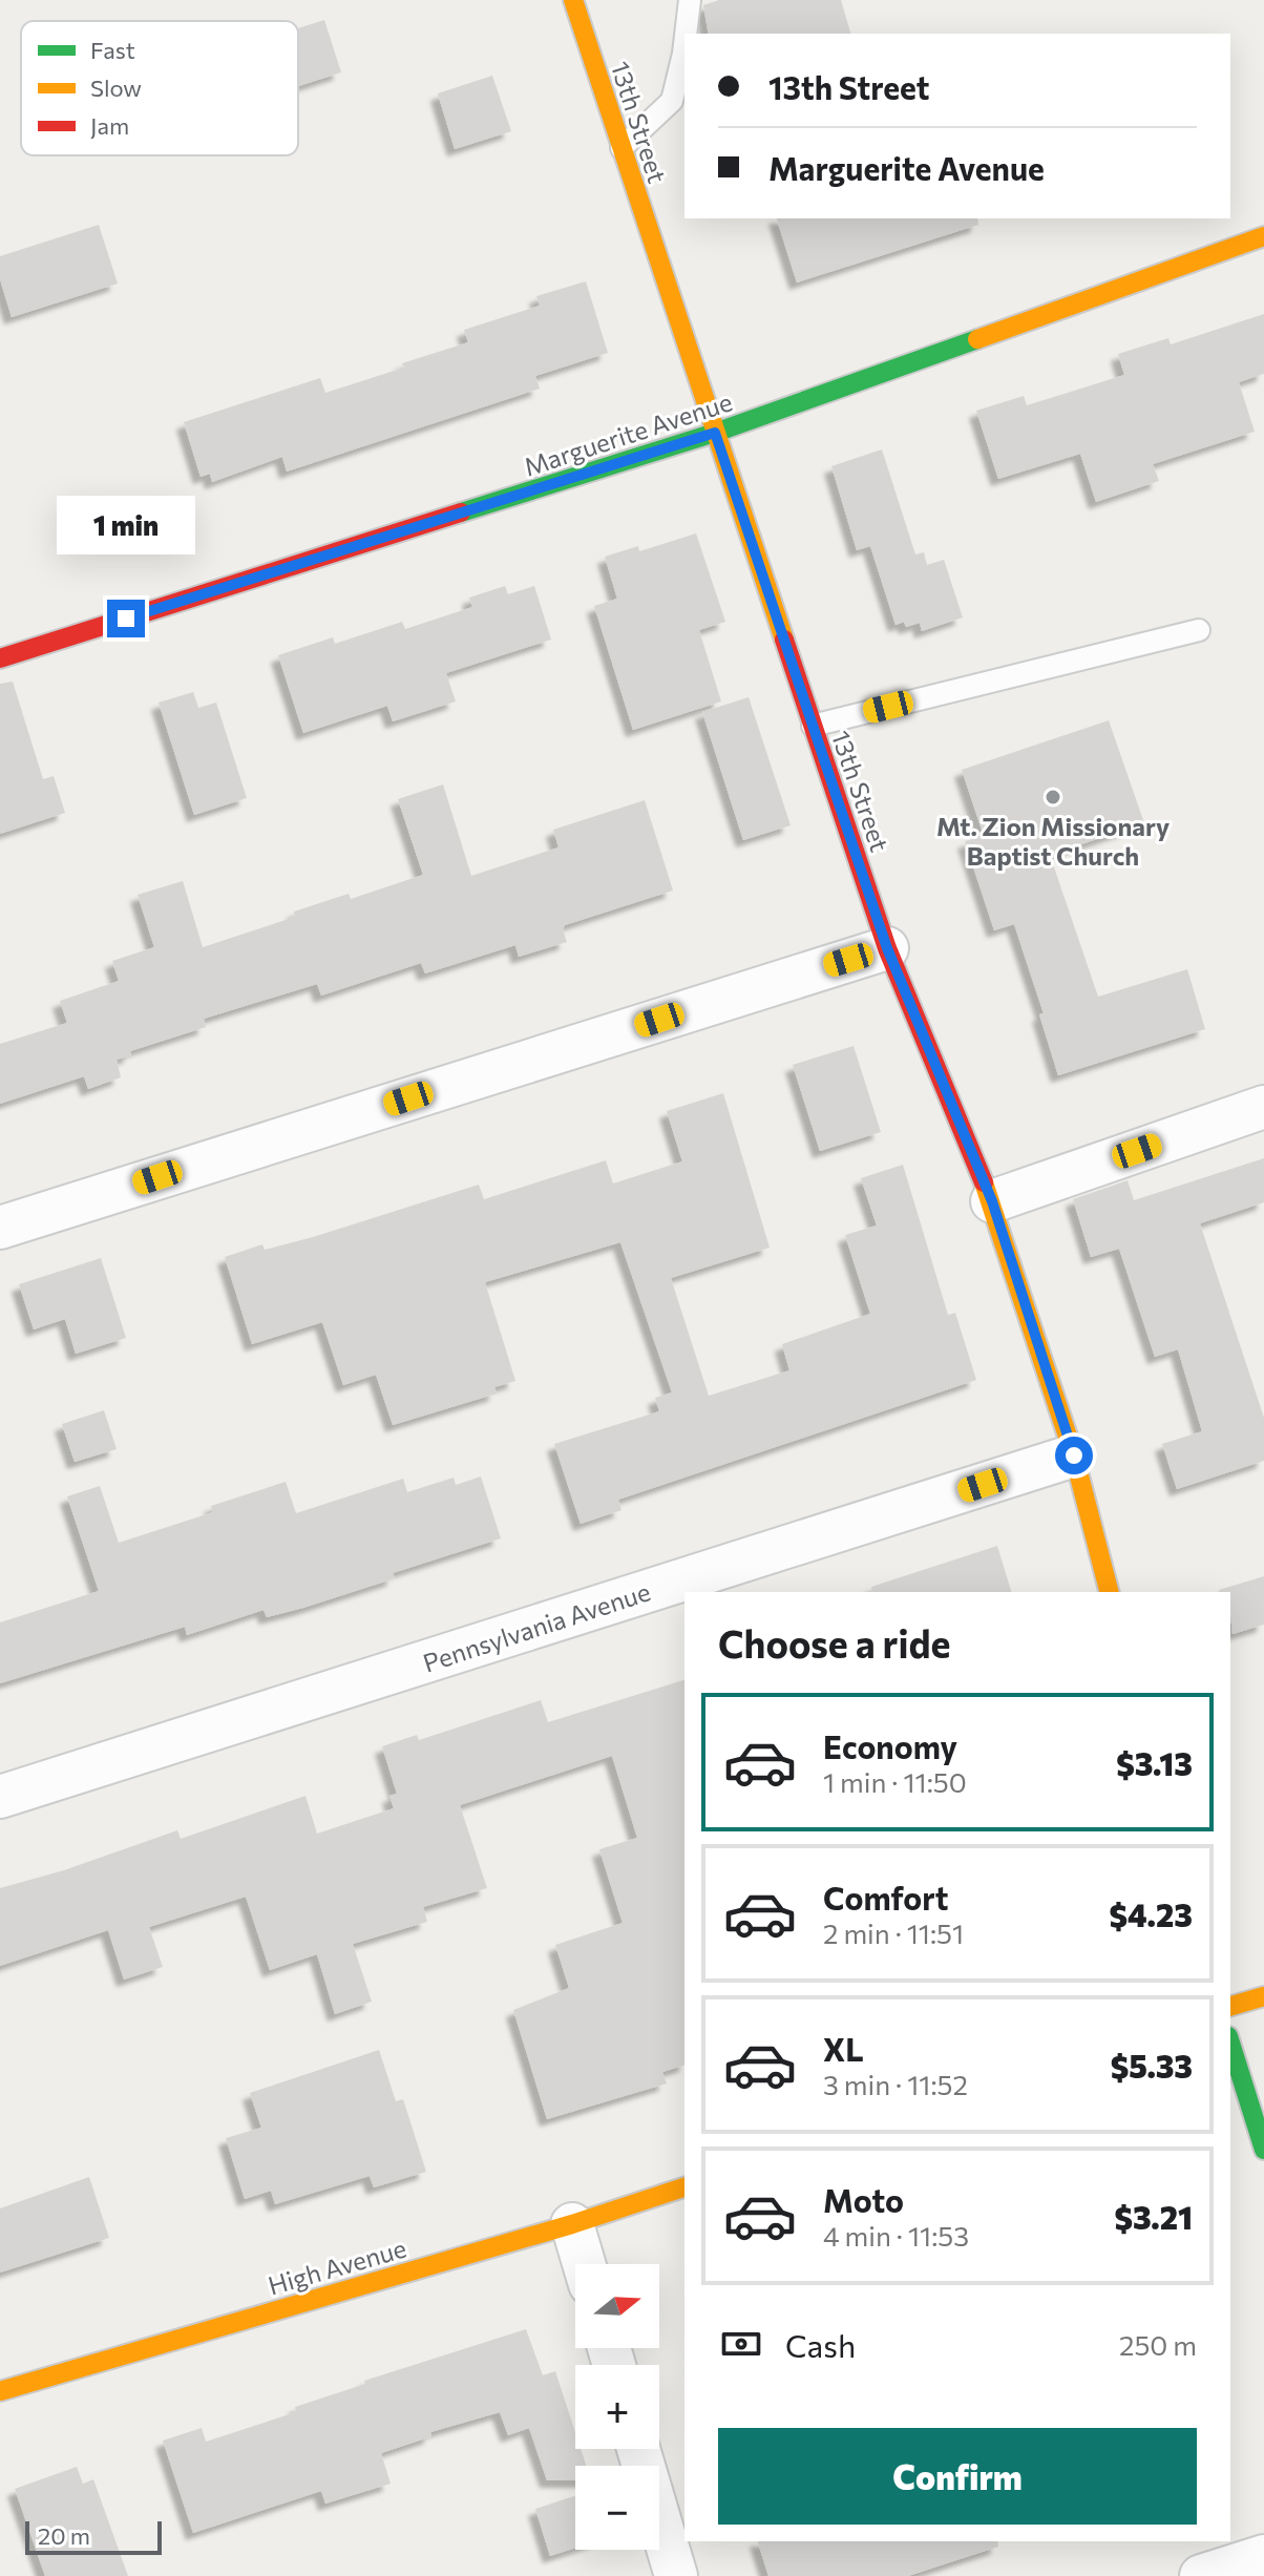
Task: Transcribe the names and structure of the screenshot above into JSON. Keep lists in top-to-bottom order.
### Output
{
  "streets": {
    "street": [
      "13th Street",
      "Marguerite Avenue",
      "Pennsylvania Avenue",
      "High Avenue"
    ]
  },
  "crossings": [
    ["13th Street", "Marguerite Avenue"],
    ["13th Street", "Pennsylvania Avenue"]
  ],
  "places": ["Mt. Zion Missionary Baptist Church"],
  "legend": ["Fast", "Slow", "Jam"],
  "scale_bar": "20 m",
  "north": "right",
  "page": {
    "banner": ["13th Street", "Marguerite Avenue"],
    "bubble": "1 min",
    "heading": "Choose a ride",
    "list": [
      {
        "name": "Economy",
        "note": "1 min · 11:50",
        "value": "$3.13"
      },
      {
        "name": "Comfort",
        "note": "2 min · 11:51",
        "value": "$4.23"
      },
      {
        "name": "XL",
        "note": "3 min · 11:52",
        "value": "$5.33"
      },
      {
        "name": "Moto",
        "note": "4 min · 11:53",
        "value": "$3.21"
      }
    ],
    "map_buttons": ["+", "−"],
    "pay": ["Cash", "250 m"],
    "buttons": "Confirm",
    "scale": "20 m"
  }
}
